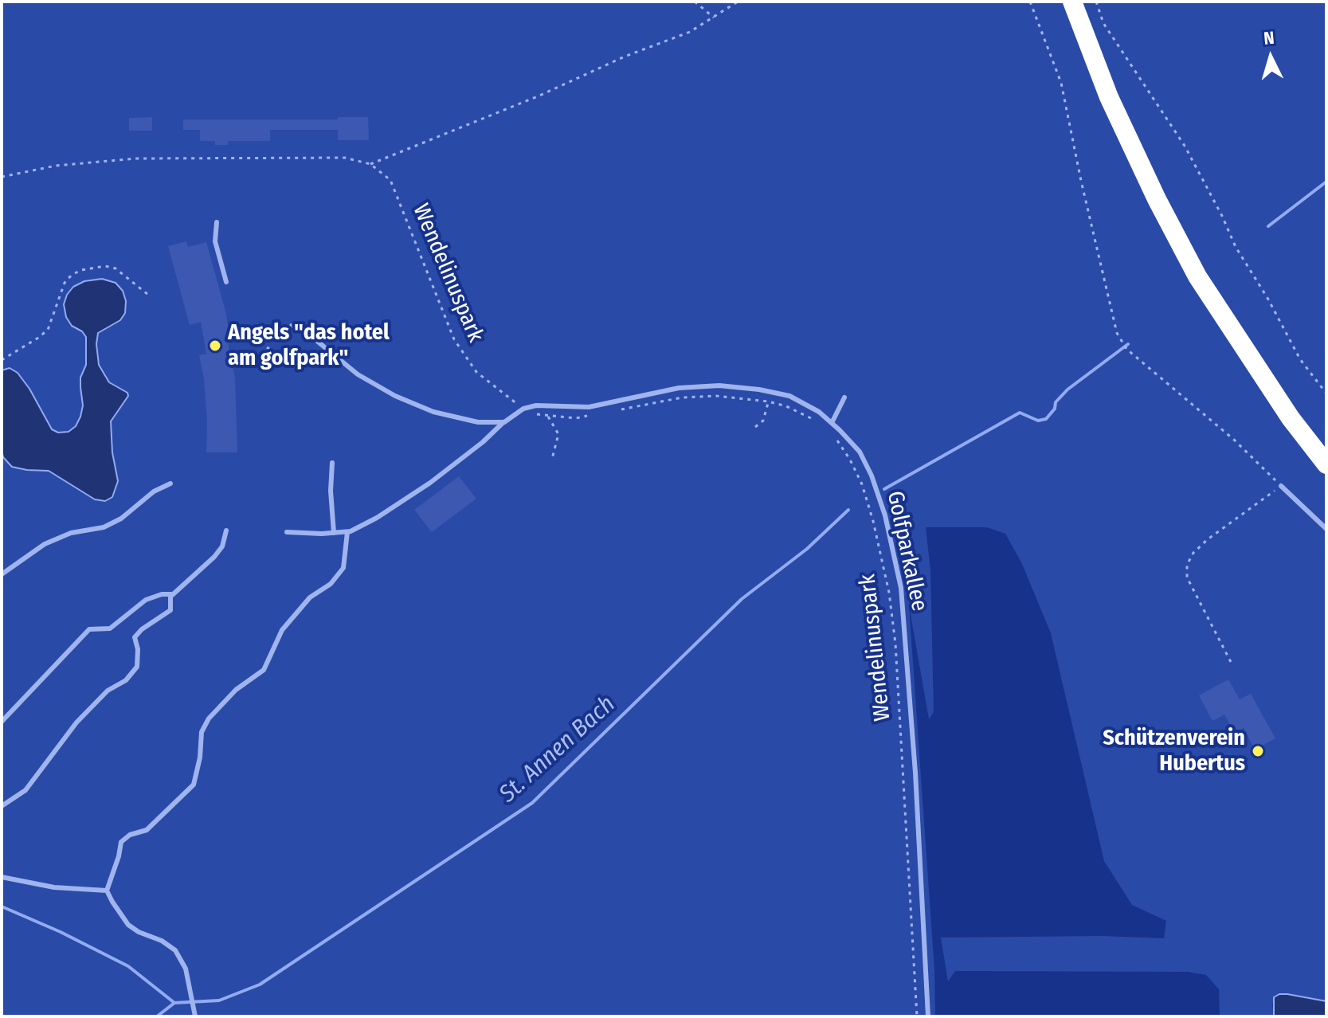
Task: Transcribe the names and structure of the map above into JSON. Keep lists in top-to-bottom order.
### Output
{
  "streets": {
    "lane": ["Golfparkallee"],
    "path": ["Wendelinuspark"]
  },
  "crossings": [
    ["Wendelinuspark", "Golfparkallee"]
  ],
  "water": ["St. Annen Bach"],
  "places": ["Angels \"das hotel am golfpark\"", "Schützenverein Hubertus"],
  "north": "top"
}
